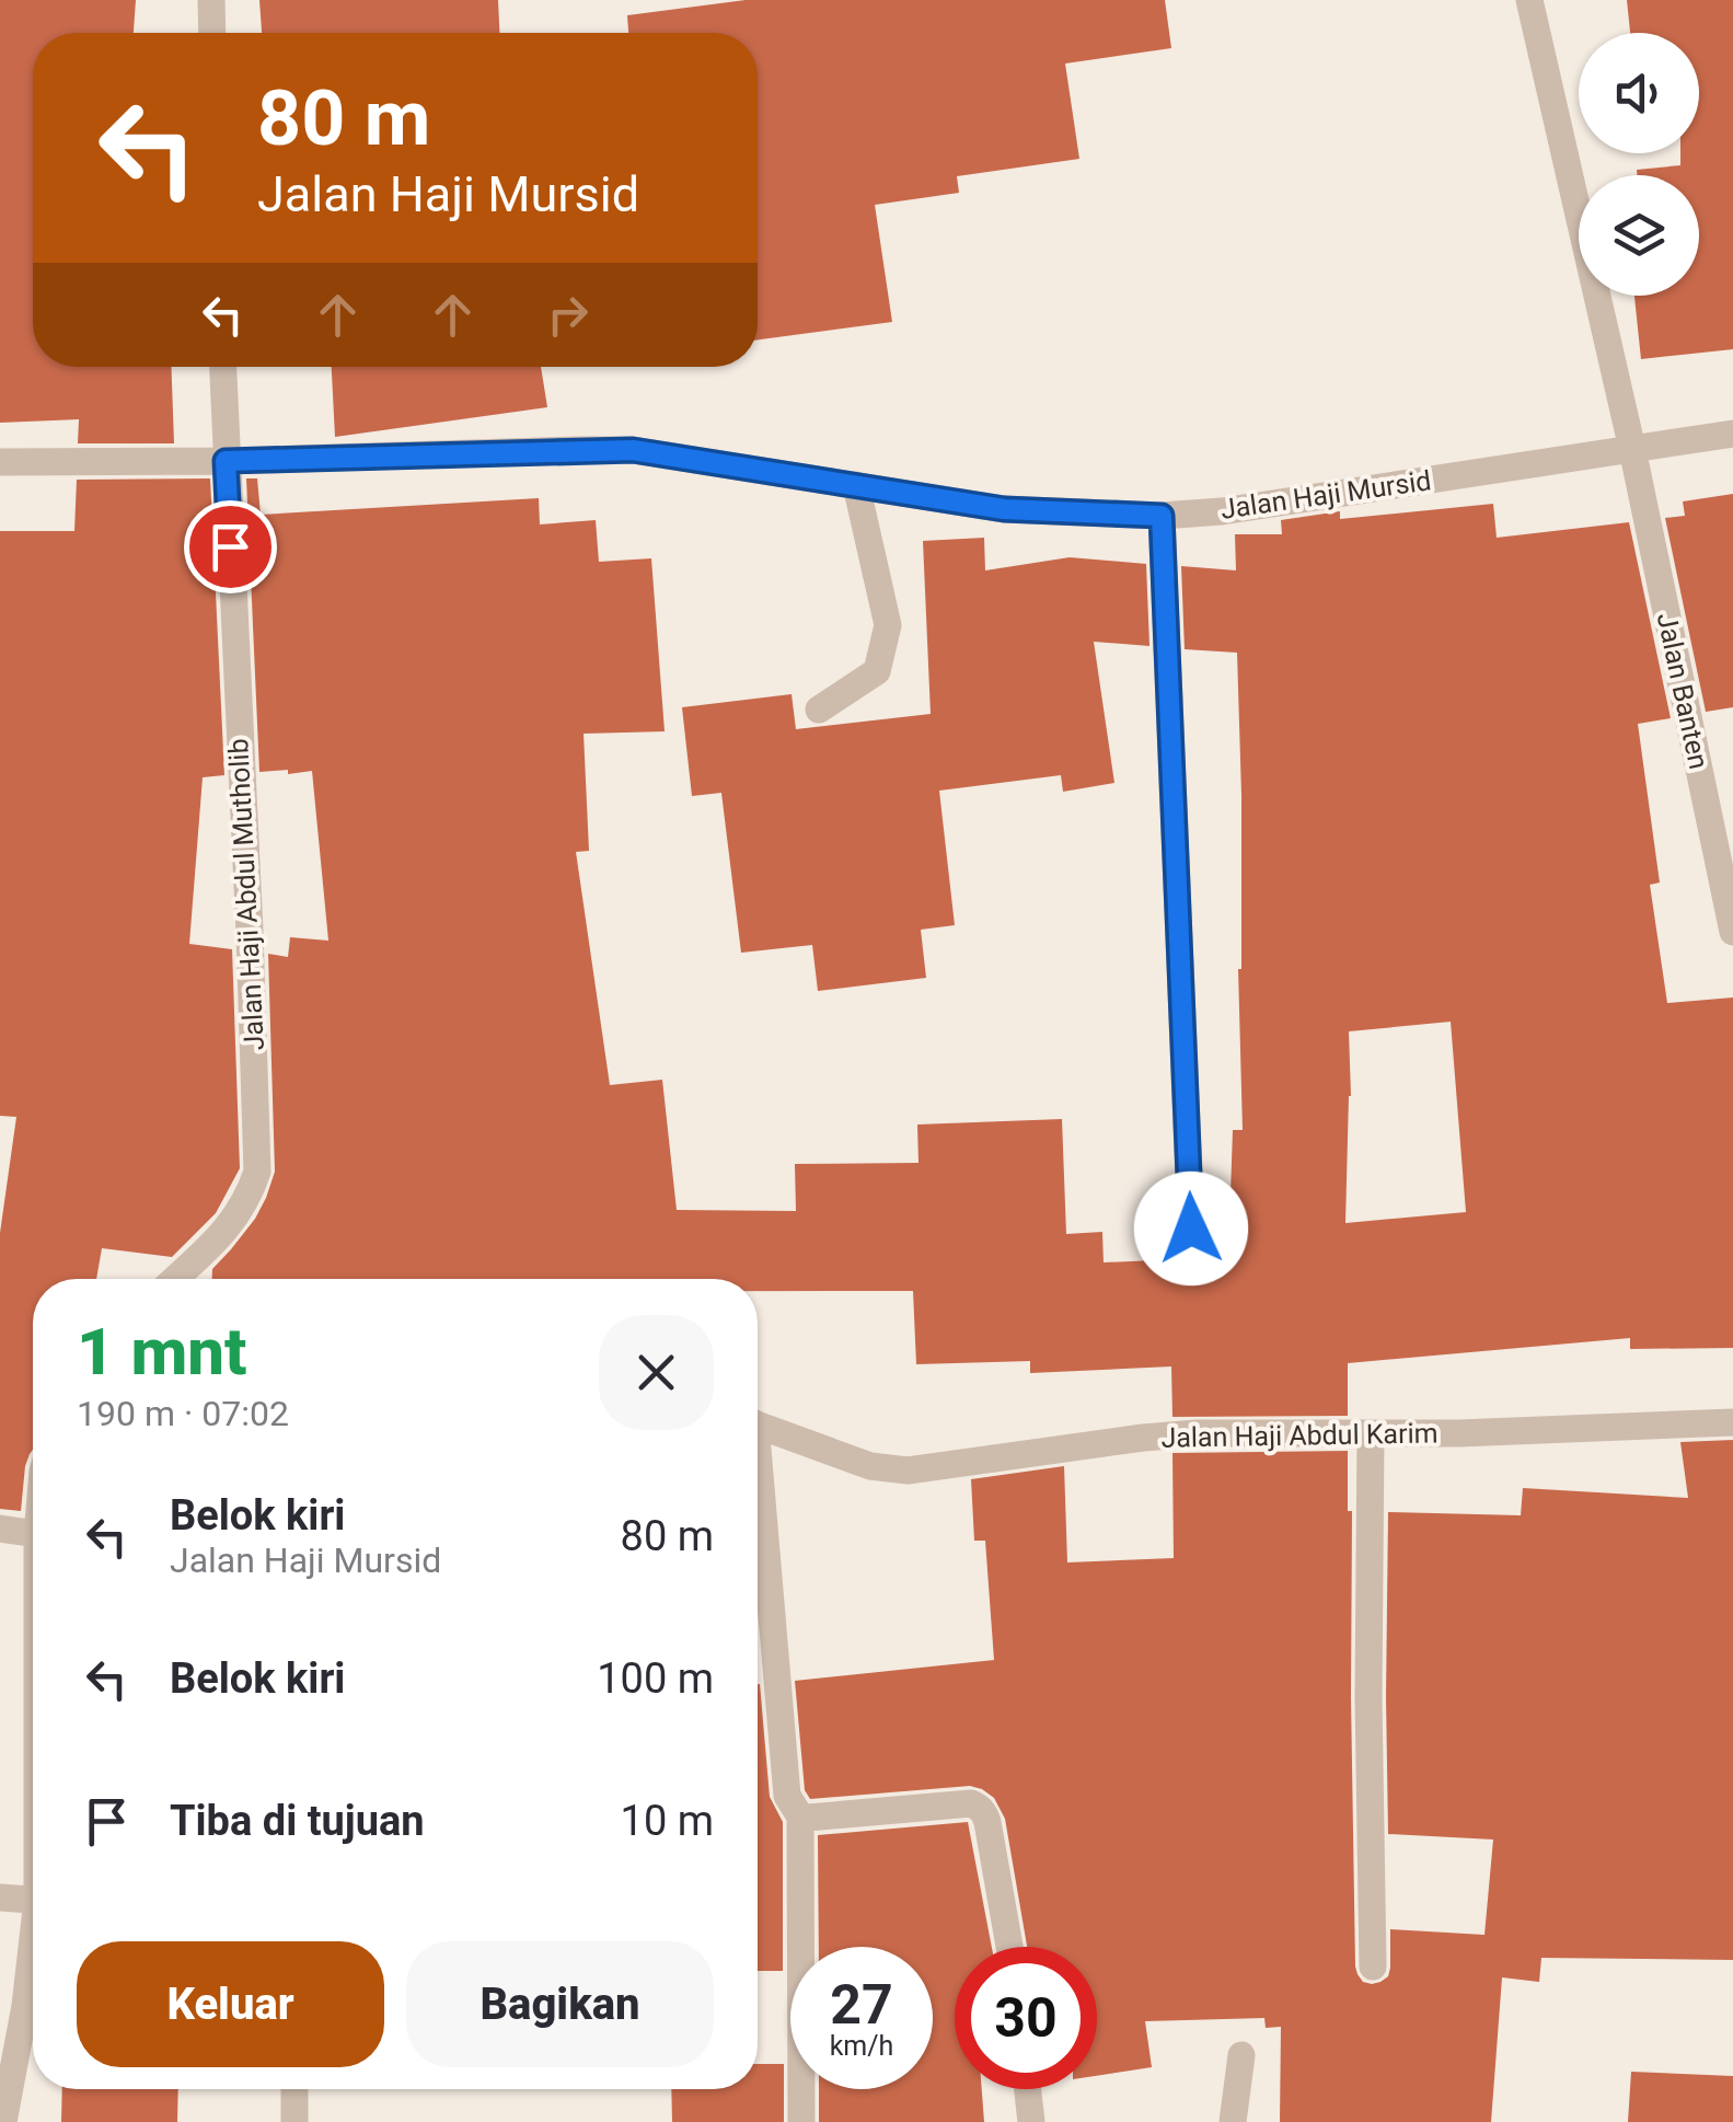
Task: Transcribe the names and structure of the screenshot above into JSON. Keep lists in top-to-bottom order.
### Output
{
  "streets": {
    "street": [
      "Jalan Haji Mursid",
      "Jalan Banten",
      "Jalan Haji Abdul Mutholib",
      "Jalan Haji Abdul Karim"
    ]
  },
  "crossings": [
    ["Jalan Haji Mursid", "Jalan Banten"],
    ["Jalan Haji Mursid", "Jalan Haji Abdul Mutholib"]
  ],
  "page": {
    "turn": ["80 m", "Jalan Haji Mursid"],
    "heading": ["1 mnt", "190 m · 07:02"],
    "list": [
      {
        "name": "Belok kiri",
        "note": "Jalan Haji Mursid",
        "value": "80 m"
      },
      {
        "name": "Belok kiri",
        "value": "100 m"
      },
      {
        "name": "Tiba di tujuan",
        "value": "10 m"
      }
    ],
    "buttons": ["Keluar", "Bagikan"],
    "speed": "27 km/h",
    "limit": "30"
  }
}
